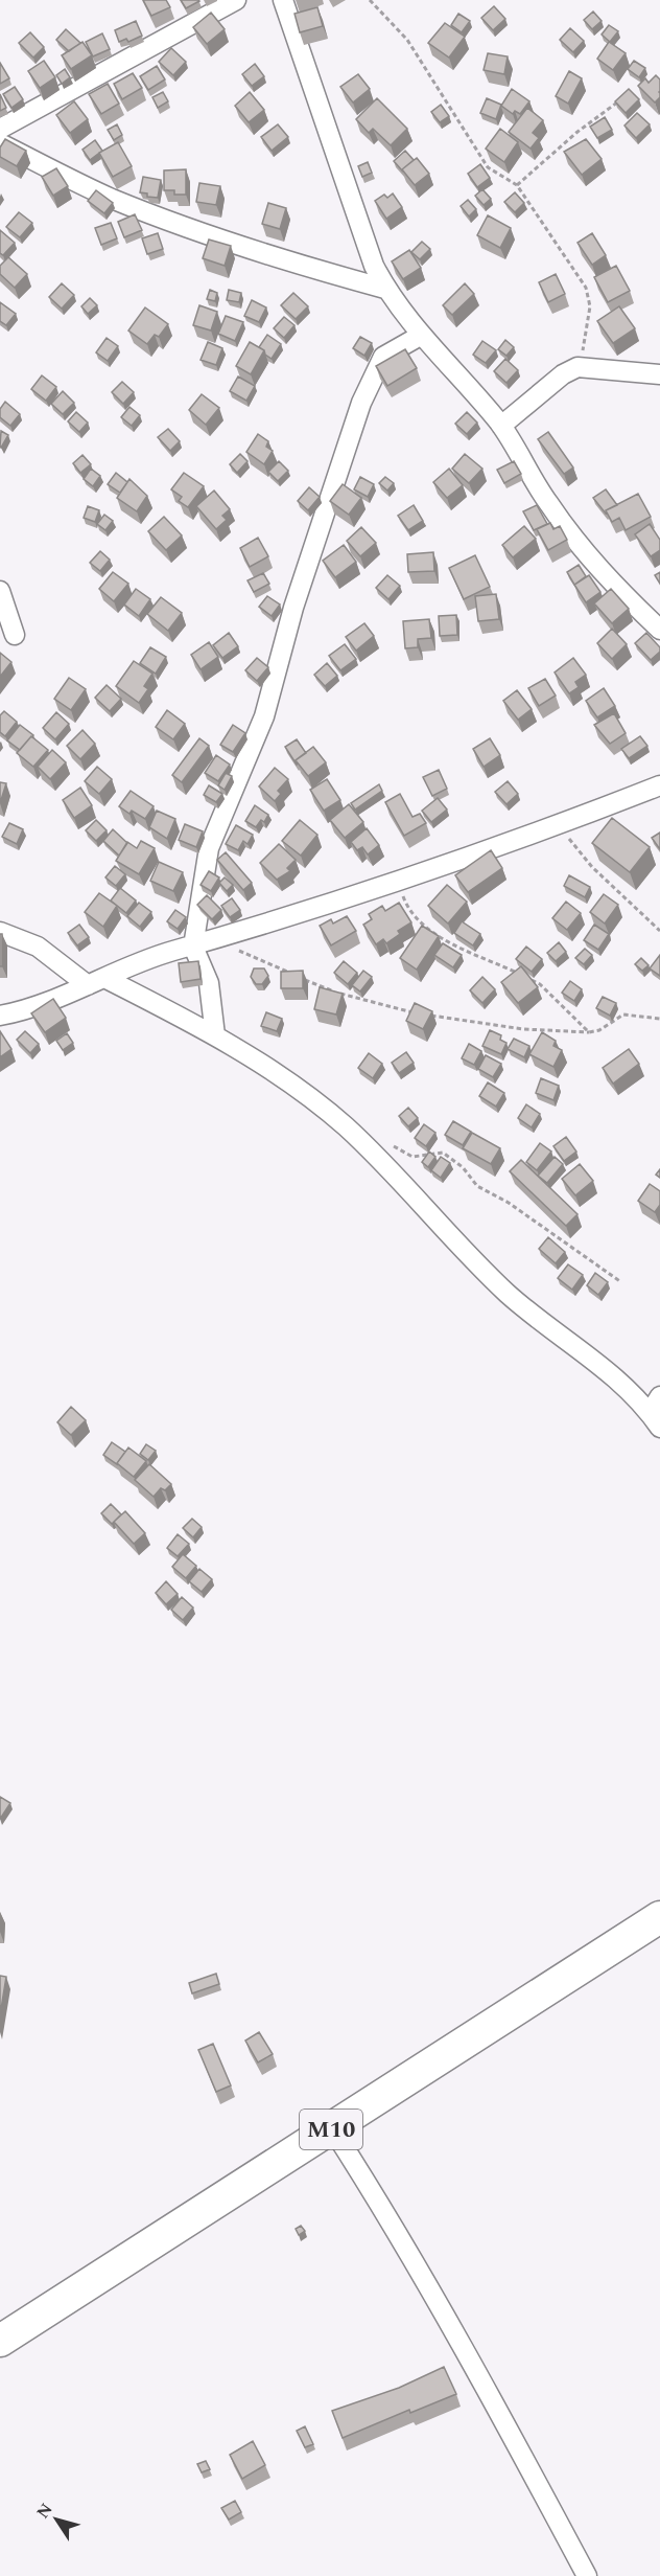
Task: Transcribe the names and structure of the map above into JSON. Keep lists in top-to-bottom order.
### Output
{
  "streets": {
    "highway": ["M10"]
  },
  "north": "top left"
}
